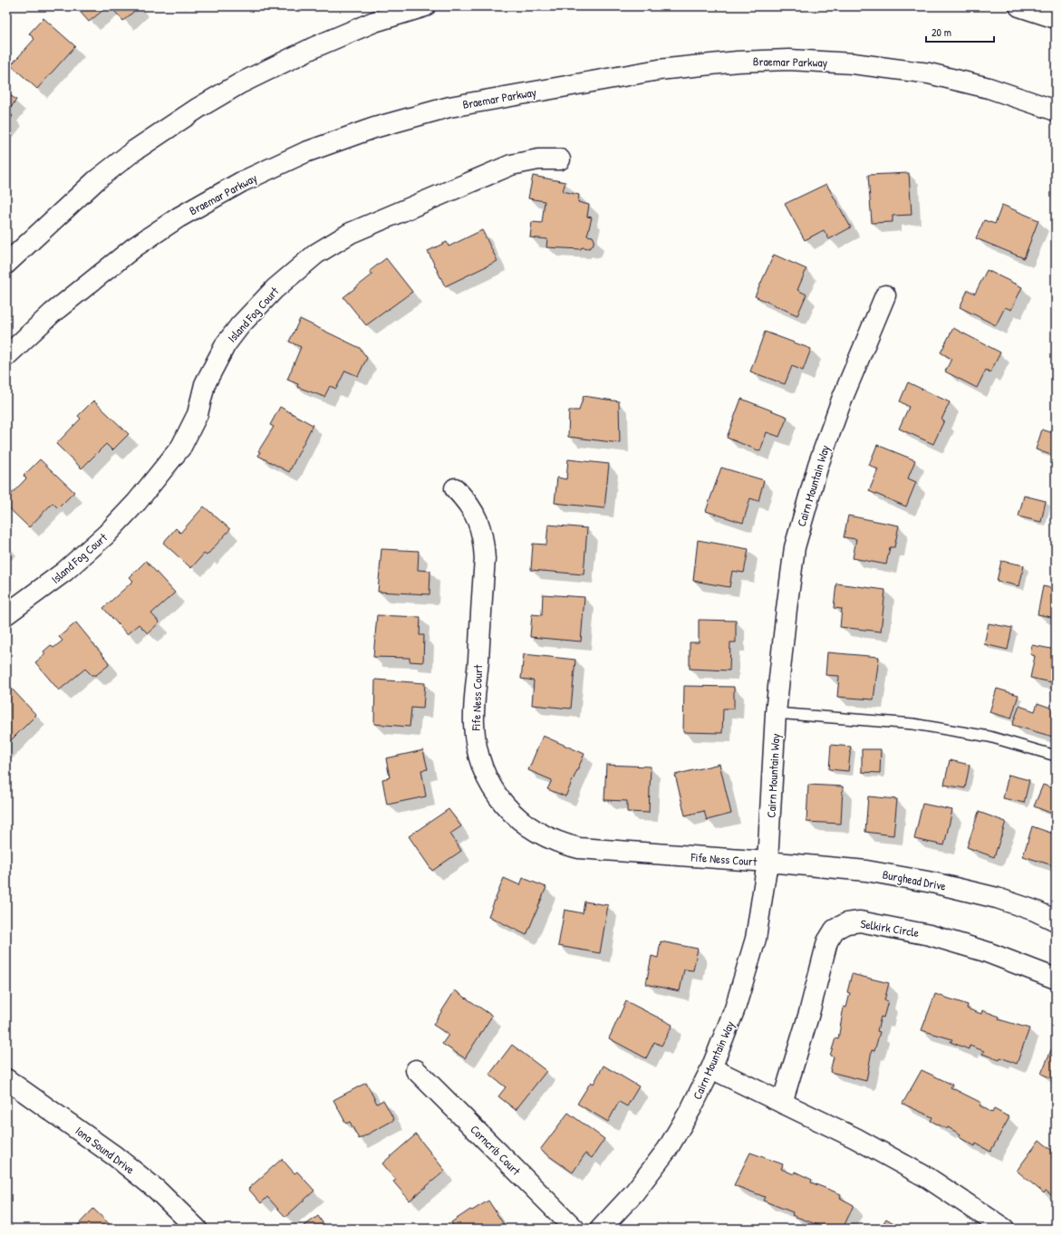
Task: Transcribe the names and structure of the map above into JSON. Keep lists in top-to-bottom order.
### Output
{
  "streets": {
    "street": [
      "Braemar Parkway",
      "Island Fog Court",
      "Cairn Mountain Way",
      "Fife Ness Court",
      "Burghead Drive",
      "Selkirk Circle",
      "Iona Sound Drive",
      "Corncrib Court"
    ]
  },
  "crossings": [
    ["Cairn Mountain Way", "Fife Ness Court"],
    ["Cairn Mountain Way", "Burghead Drive"],
    ["Fife Ness Court", "Burghead Drive"]
  ],
  "scale_bar": "20 m"
}
